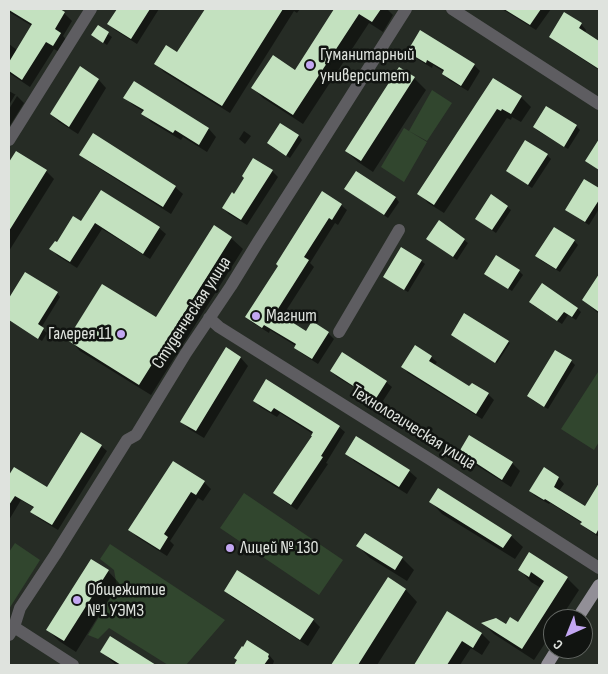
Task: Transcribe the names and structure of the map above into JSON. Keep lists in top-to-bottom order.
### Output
{
  "streets": {
    "street": ["Студенческая улица", "Технологическая улица"]
  },
  "crossings": [
    ["Студенческая улица", "Технологическая улица"]
  ],
  "places": [
    "Гуманитарный университет",
    "Магнит",
    "Галерея 11",
    "Лицей № 130",
    "Общежитие №1 УЭМЗ"
  ],
  "north": "bottom left"
}
